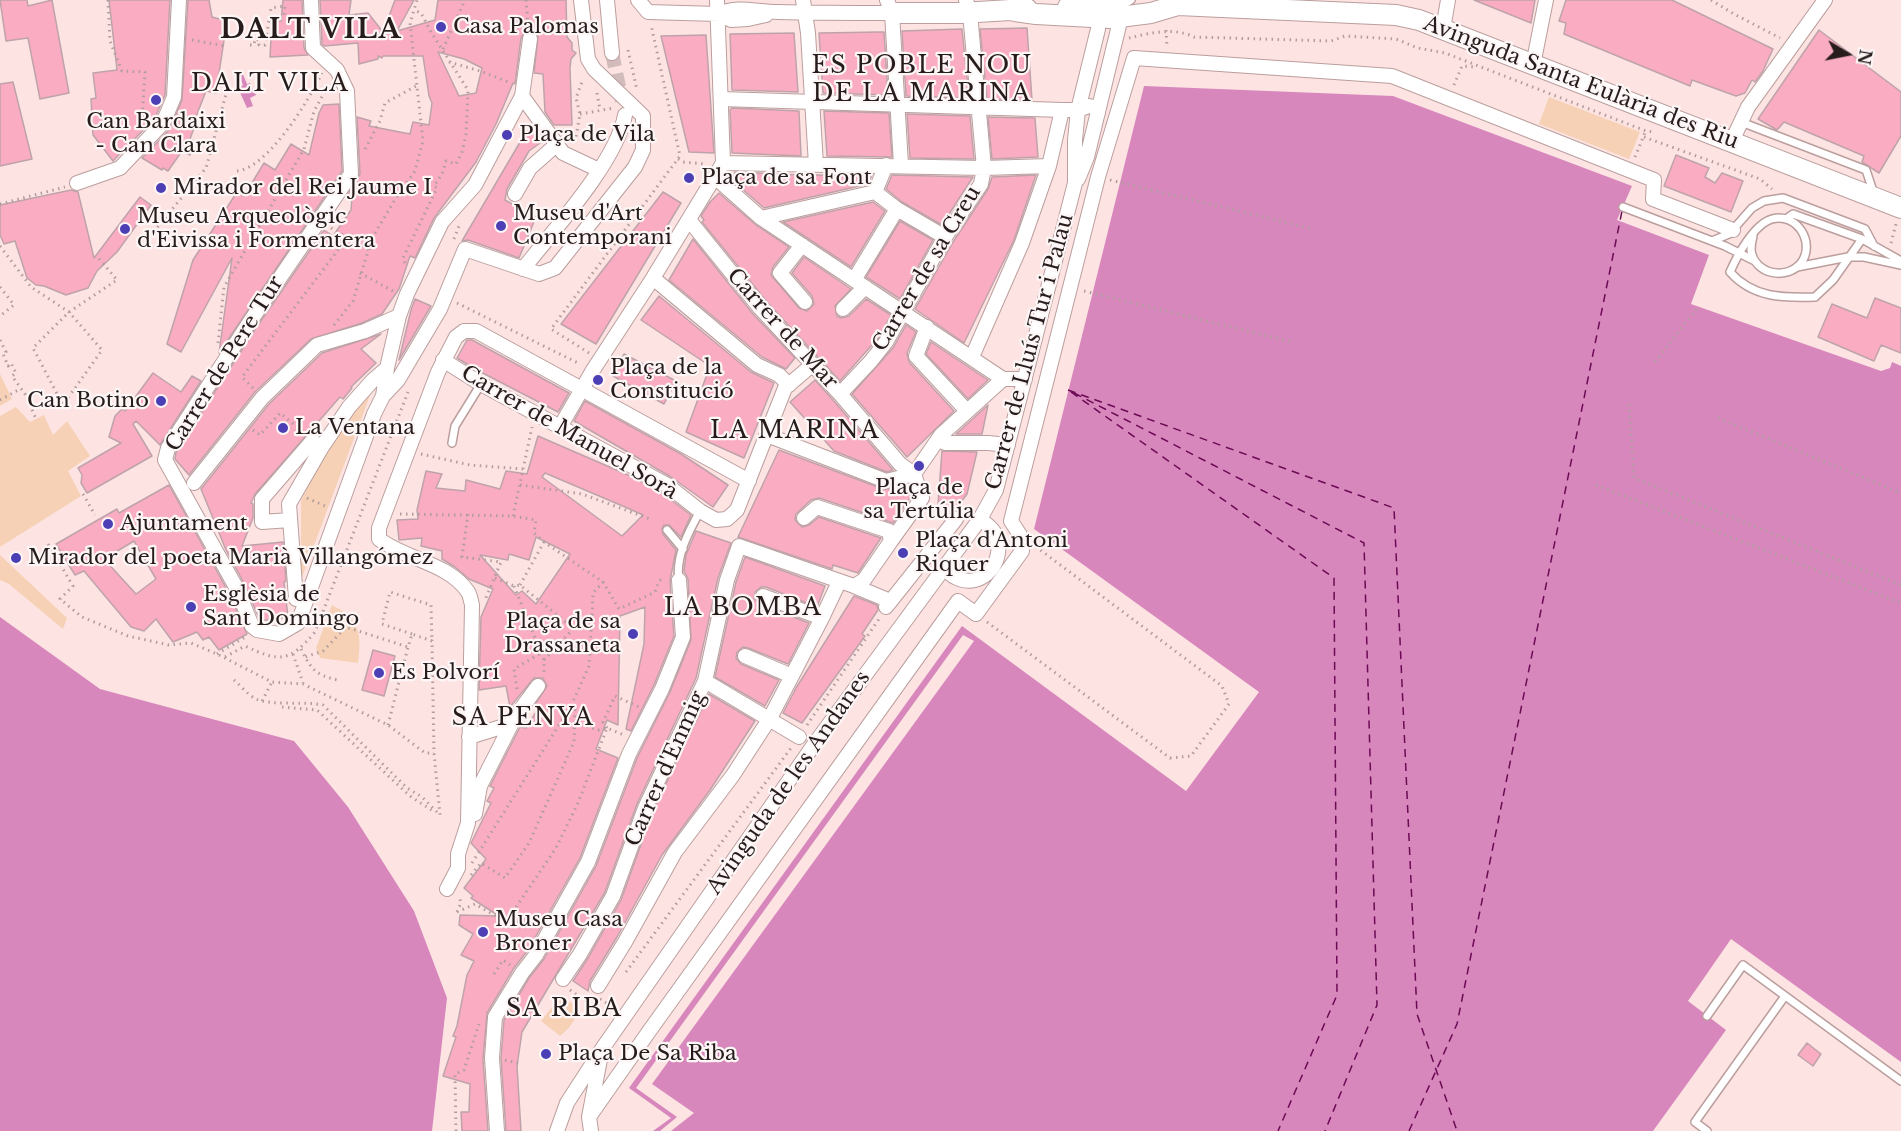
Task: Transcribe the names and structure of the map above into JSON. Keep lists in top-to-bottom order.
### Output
{
  "streets": {
    "street": [
      "Avinguda Santa Eulària des Riu",
      "Carrer de sa Creu",
      "Carrer de Mar",
      "Carrer de Lluís Tur i Palau",
      "Carrer de Pere Tur",
      "Carrer de Manuel Sorà",
      "Carrer d'Enmig",
      "Avinguda de les Andanes"
    ]
  },
  "crossings": [
    ["Avinguda Santa Eulària des Riu", "Carrer de Lluís Tur i Palau"],
    ["Carrer de sa Creu", "Carrer de Mar"],
    ["Carrer de Lluís Tur i Palau", "Avinguda de les Andanes"]
  ],
  "districts": [
    "DALT VILA",
    "ES POBLE NOU DE LA MARINA",
    "DALT VILA",
    "LA MARINA",
    "LA BOMBA",
    "SA PENYA",
    "SA RIBA"
  ],
  "places": [
    "Casa Palomas",
    "Can Bardaixi - Can Clara",
    "Plaça de Vila",
    "Plaça de sa Font",
    "Mirador del Rei Jaume I",
    "Museu d'Art Contemporani",
    "Museu Arqueològic d'Eivissa i Formentera",
    "Plaça de la Constitució",
    "Can Botino",
    "La Ventana",
    "Plaça de sa Tertúlia",
    "Ajuntament",
    "Plaça d'Antoni Riquer",
    "Mirador del poeta Marià Villangómez",
    "Esglèsia de Sant Domingo",
    "Plaça de sa Drassaneta",
    "Es Polvorí",
    "Museu Casa Broner",
    "Plaça De Sa Riba"
  ],
  "north": "right"
}
